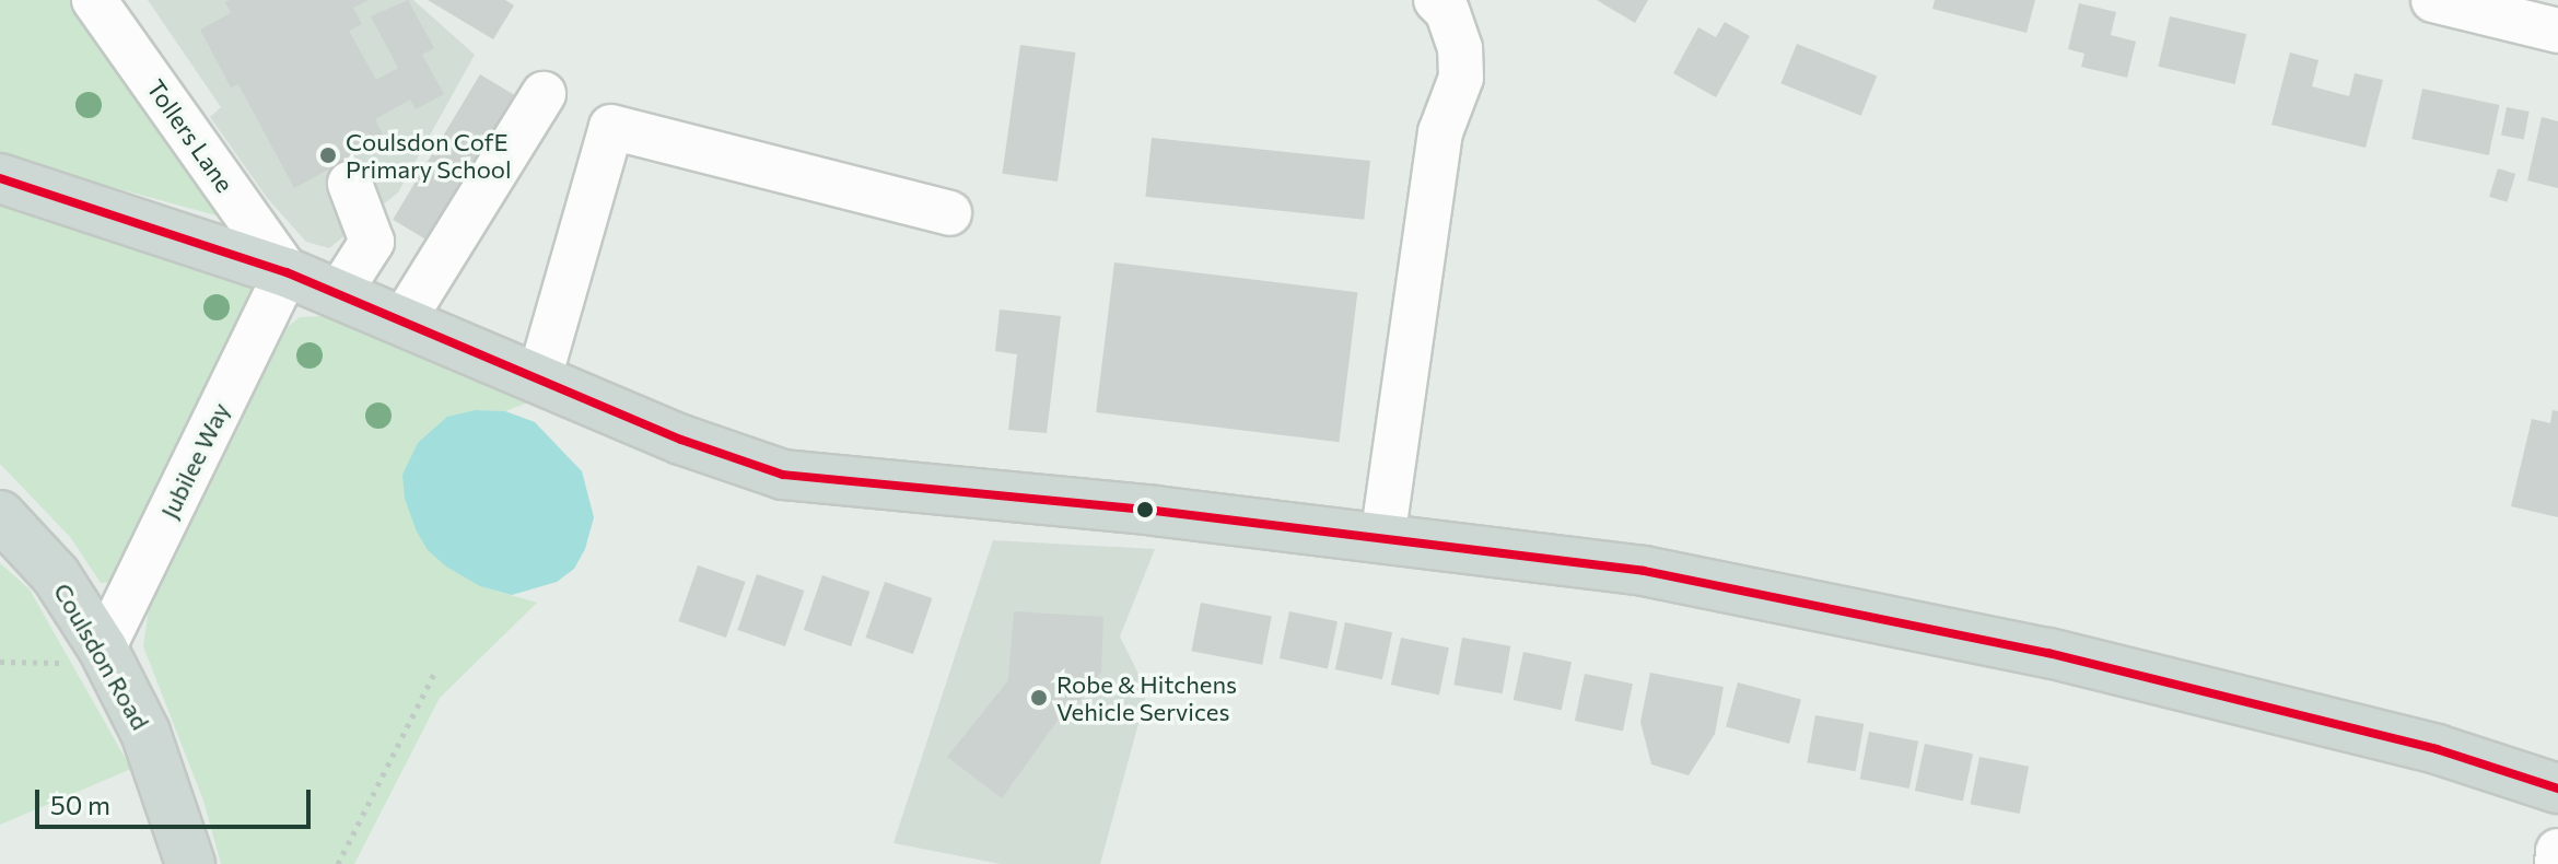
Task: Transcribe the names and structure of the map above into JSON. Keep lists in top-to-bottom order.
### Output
{
  "streets": {
    "main road": ["Coulsdon Road"],
    "street": ["Tollers Lane", "Jubilee Way"]
  },
  "crossings": [
    ["Tollers Lane", "Jubilee Way"],
    ["Jubilee Way", "Coulsdon Road"]
  ],
  "places": ["Coulsdon CofE Primary School", "Robe & Hitchens Vehicle Services"],
  "scale_bar": "50 m"
}
